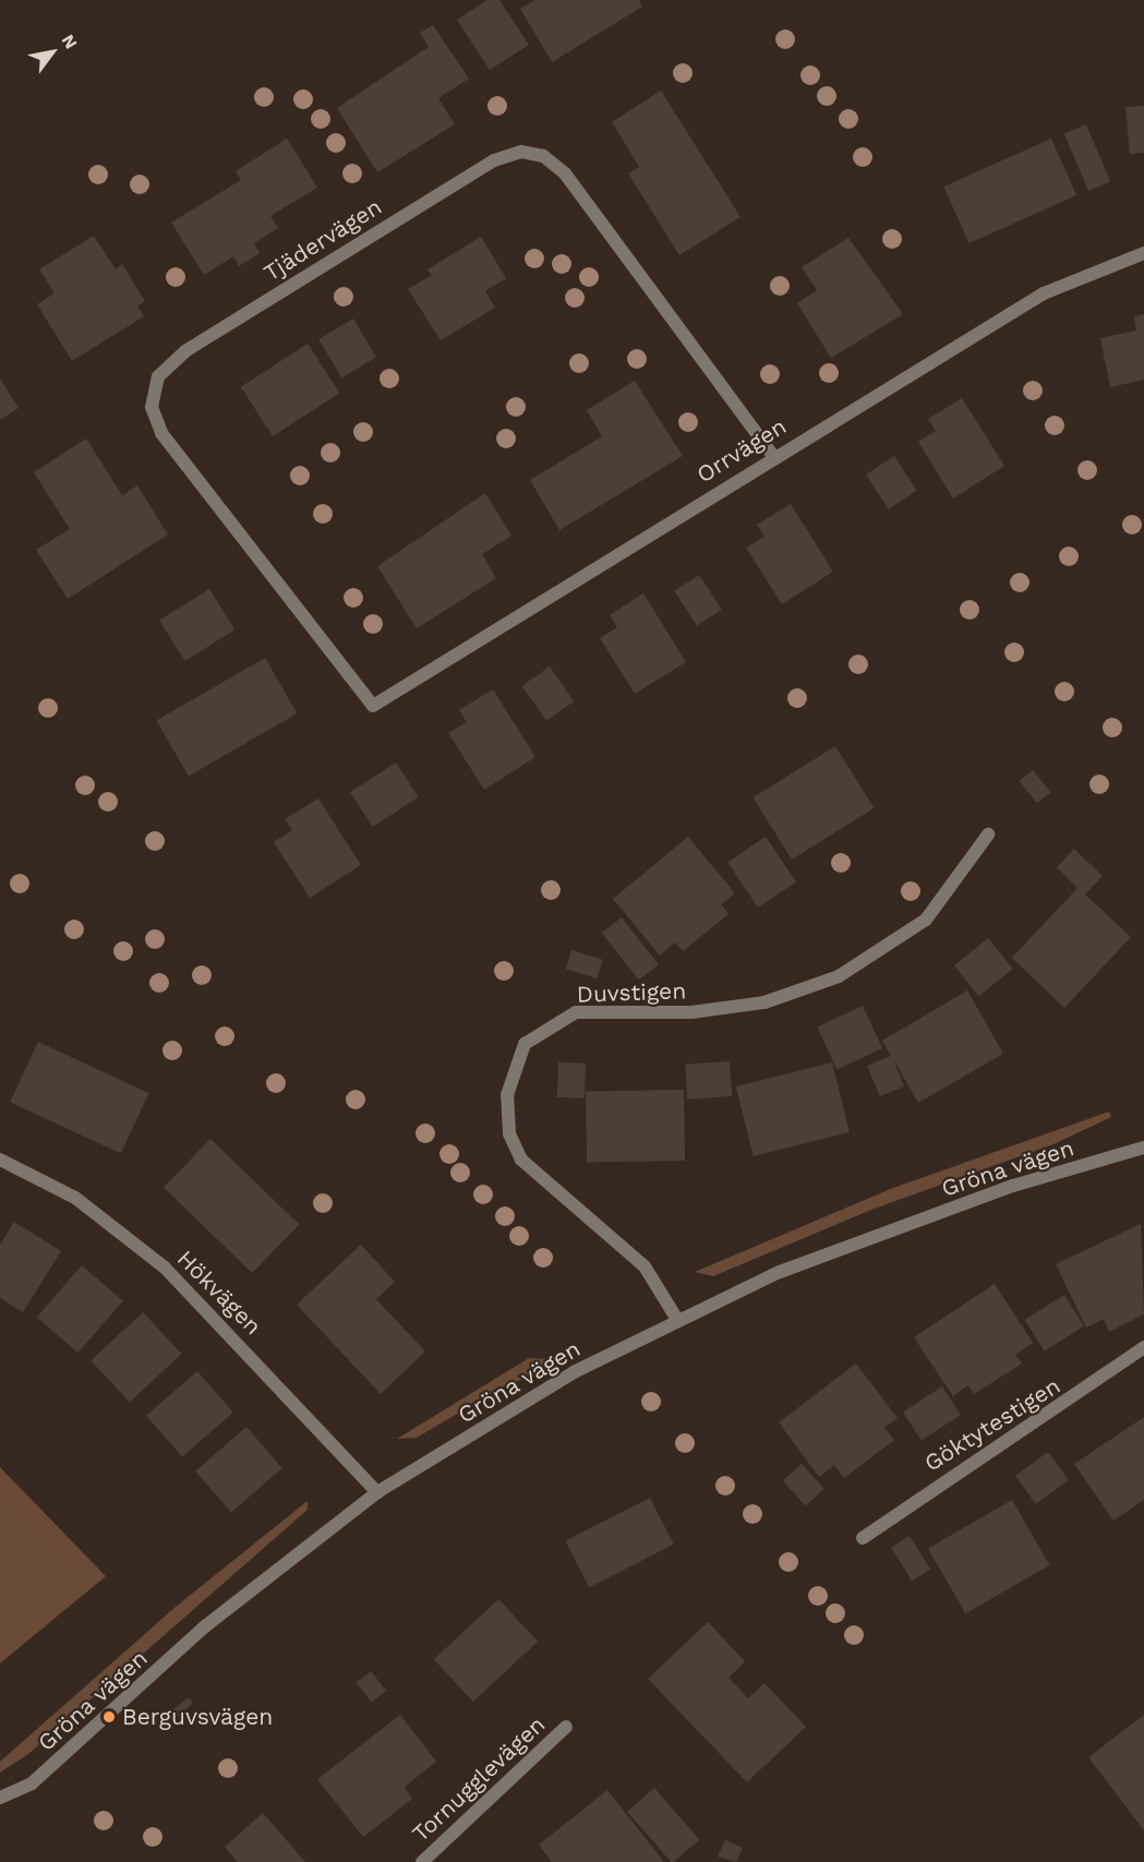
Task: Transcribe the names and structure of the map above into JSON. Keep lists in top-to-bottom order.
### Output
{
  "streets": {
    "street": [
      "Tjädervägen",
      "Orrvägen",
      "Duvstigen",
      "Gröna vägen",
      "Hökvägen",
      "Göktytestigen",
      "Tornugglevägen"
    ]
  },
  "crossings": [
    ["Tjädervägen", "Orrvägen"],
    ["Duvstigen", "Gröna vägen"],
    ["Gröna vägen", "Hökvägen"]
  ],
  "places": ["Berguvsvägen"],
  "north": "top right"
}
